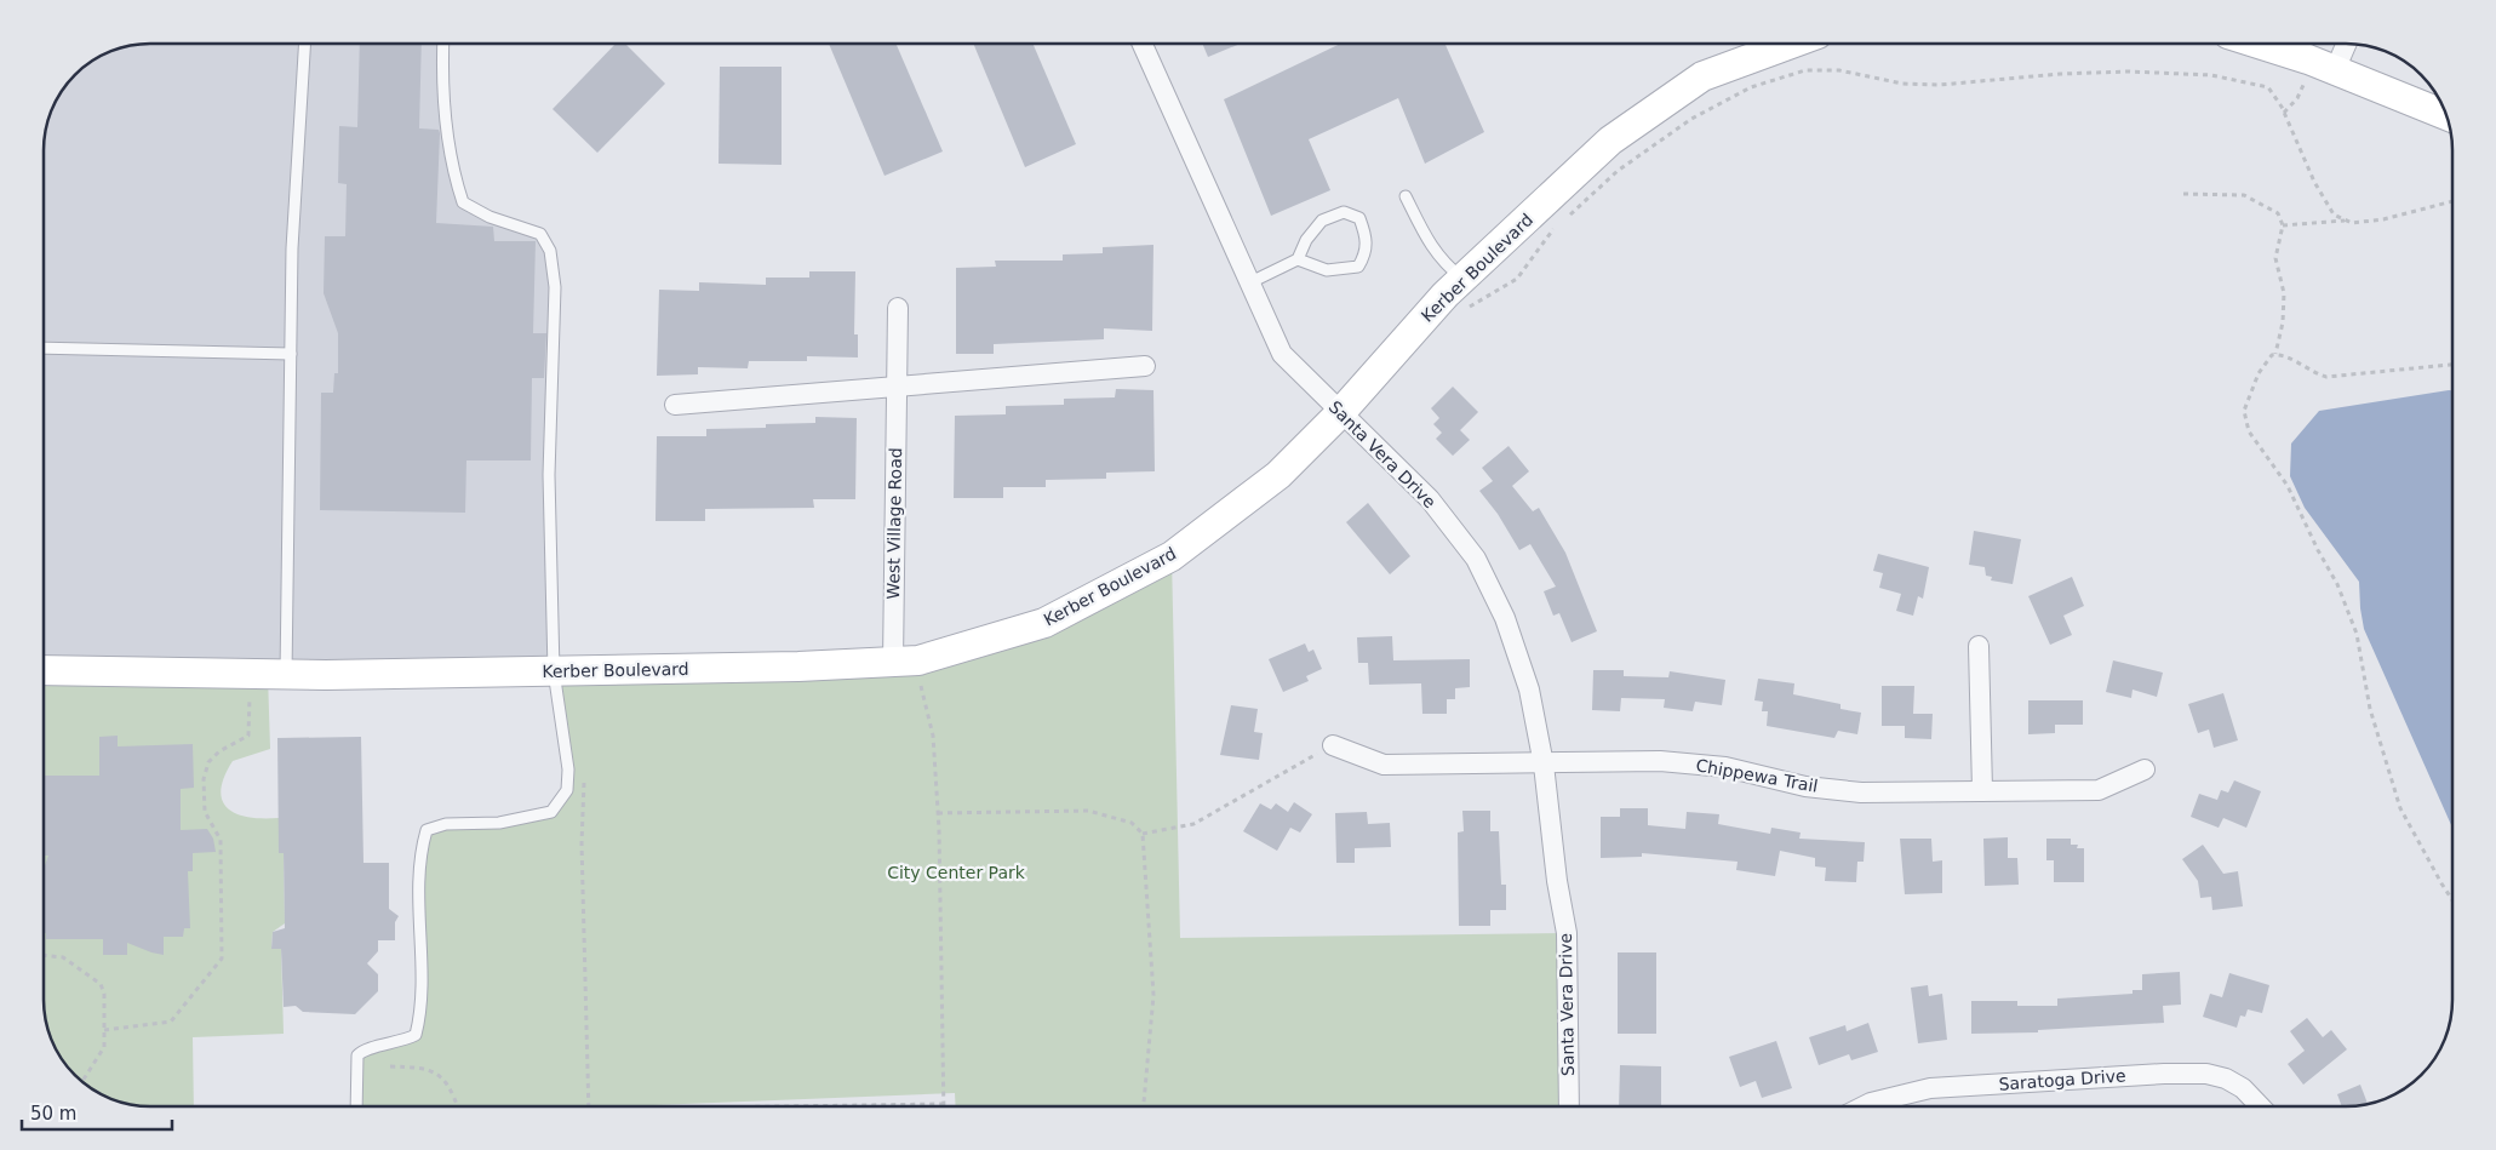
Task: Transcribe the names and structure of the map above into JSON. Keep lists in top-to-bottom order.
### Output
{
  "streets": {
    "street": [
      "Kerber Boulevard",
      "Santa Vera Drive",
      "West Village Road",
      "Chippewa Trail",
      "Saratoga Drive"
    ]
  },
  "crossings": [
    ["Kerber Boulevard", "Santa Vera Drive"],
    ["Kerber Boulevard", "West Village Road"],
    ["Santa Vera Drive", "Chippewa Trail"]
  ],
  "parks": ["City Center Park"],
  "scale_bar": "50 m"
}
